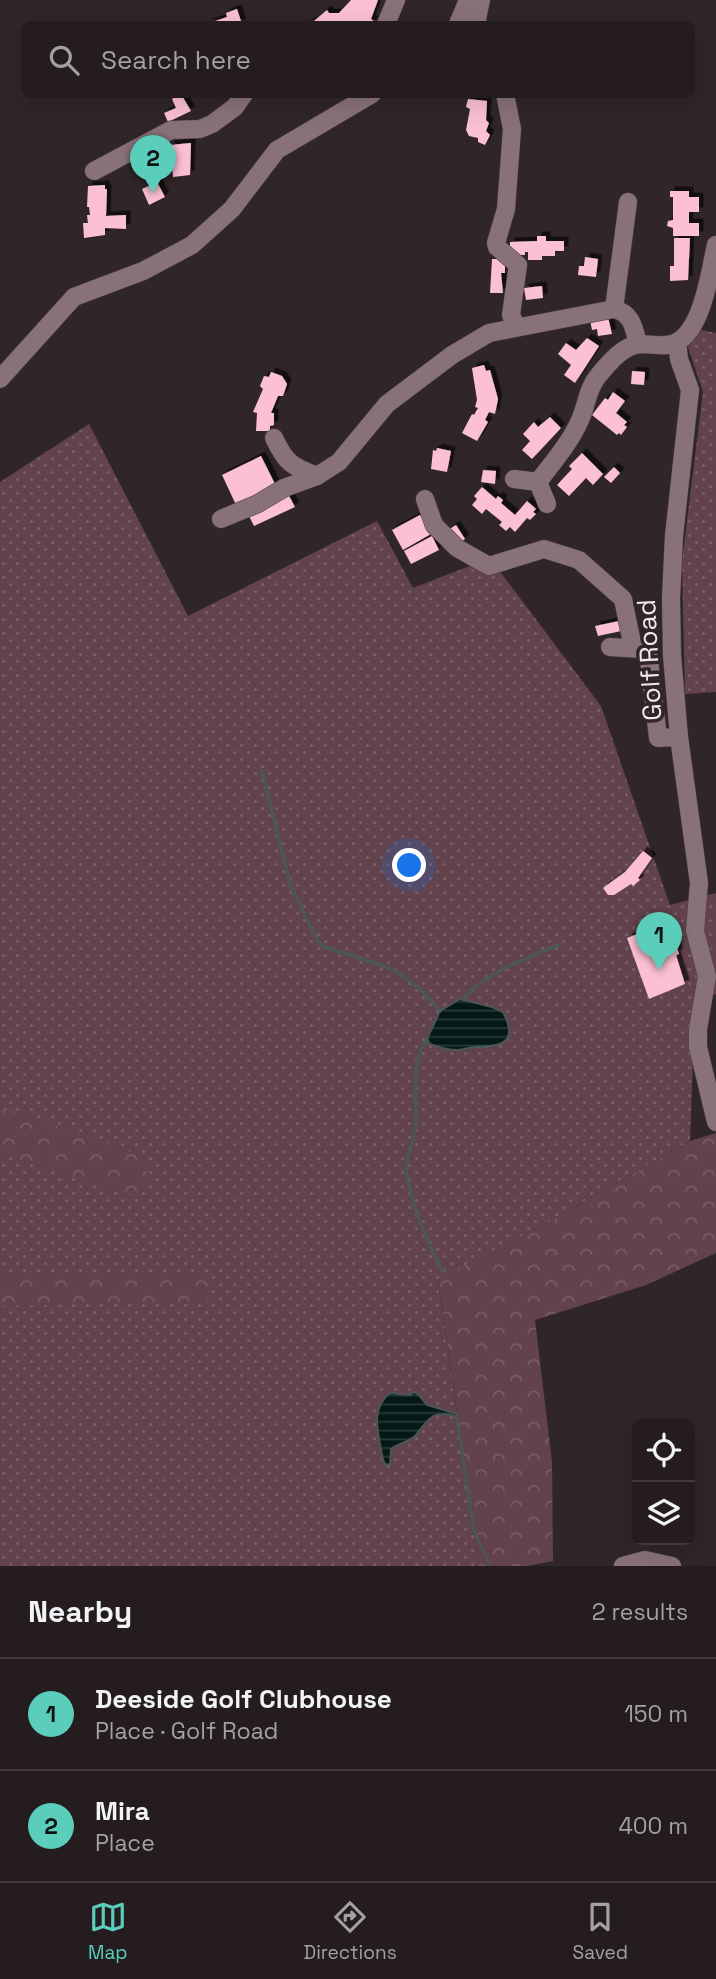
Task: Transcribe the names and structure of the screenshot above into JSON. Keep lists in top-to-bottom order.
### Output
{
  "streets": {
    "street": ["Golf Road"]
  },
  "page": {
    "search": "Search here",
    "pins": ["2", "1"],
    "heading": ["Nearby", "2 results"],
    "list": [
      {
        "mark": "1",
        "name": "Deeside Golf Clubhouse",
        "note": "Place · Golf Road",
        "value": "150 m"
      },
      {
        "mark": "2",
        "name": "Mira",
        "note": "Place",
        "value": "400 m"
      }
    ],
    "nav": ["Map", "Directions", "Saved"]
  }
}
